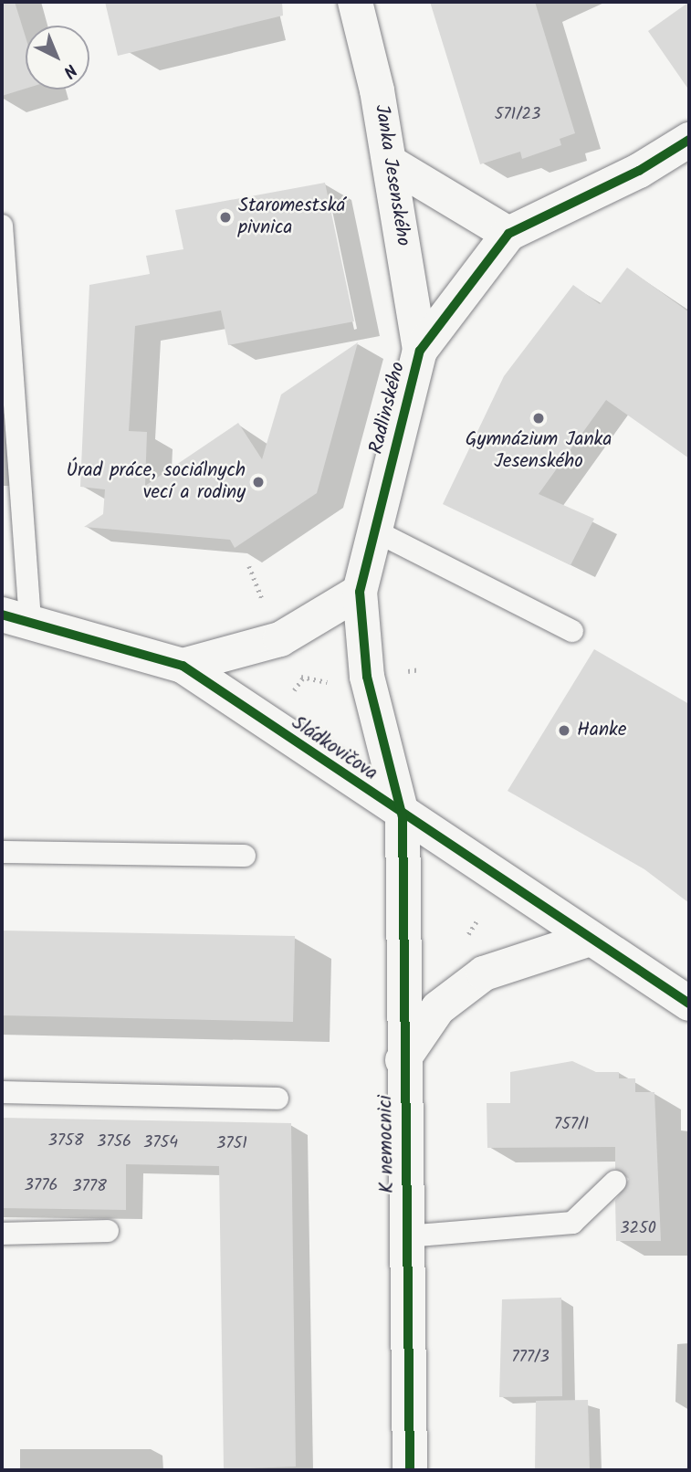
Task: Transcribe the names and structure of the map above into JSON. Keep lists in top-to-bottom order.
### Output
{
  "streets": {
    "street": [
      "Janka Jesenského",
      "Radlinského",
      "Sládkovičova",
      "K nemocnici"
    ]
  },
  "crossings": [
    ["Janka Jesenského", "Radlinského"],
    ["Radlinského", "Sládkovičova"],
    ["Radlinského", "K nemocnici"],
    ["Sládkovičova", "K nemocnici"]
  ],
  "places": [
    "Staromestská pivnica",
    "Gymnázium Janka Jesenského",
    "Úrad práce, sociálnych vecí a rodiny",
    "Hanke"
  ],
  "house_numbers": [
    "571/23",
    "757/1",
    "3758",
    "3756",
    "3754",
    "3751",
    "3776",
    "3778",
    "3250",
    "777/3"
  ],
  "north": "bottom right"
}
